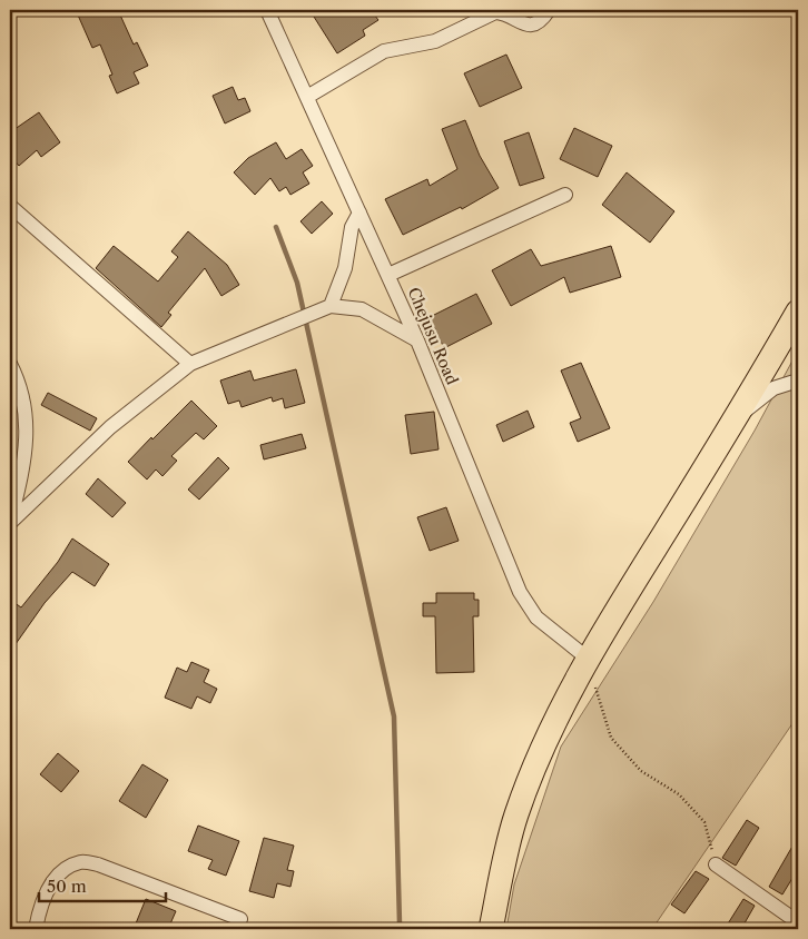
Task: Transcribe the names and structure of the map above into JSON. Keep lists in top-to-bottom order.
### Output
{
  "streets": {
    "street": ["Chejusu Road"]
  },
  "scale_bar": "50 m"
}
